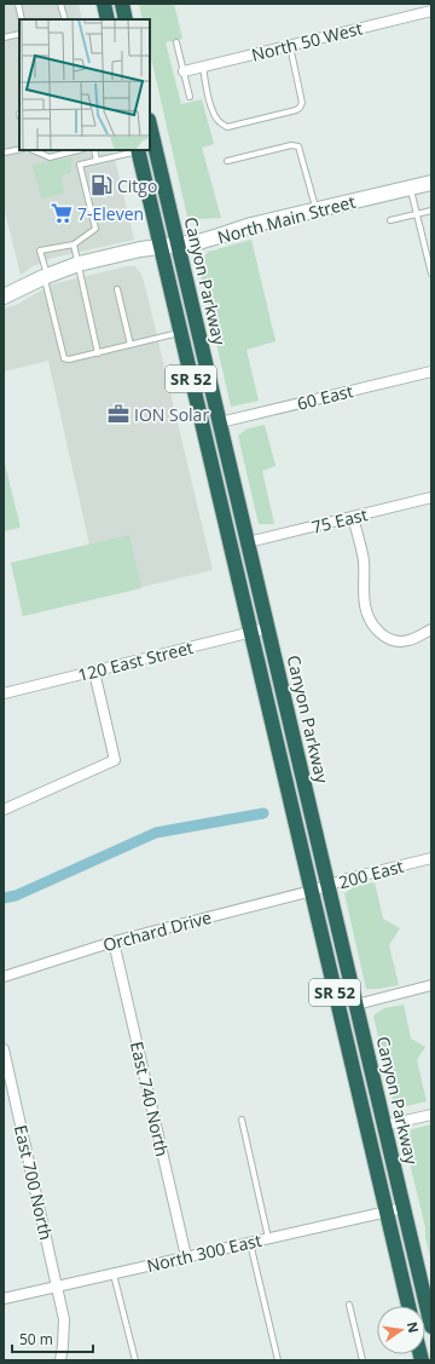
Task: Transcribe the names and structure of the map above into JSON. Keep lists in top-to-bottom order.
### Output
{
  "streets": {
    "highway": ["Canyon Parkway", "SR 52"],
    "street": [
      "North 50 West",
      "North Main Street",
      "60 East",
      "75 East",
      "120 East Street",
      "200 East",
      "Orchard Drive",
      "East 740 North",
      "East 700 North",
      "North 300 East"
    ]
  },
  "crossings": [
    ["North Main Street", "Canyon Parkway"],
    ["North Main Street", "SR 52"],
    ["Canyon Parkway", "60 East"],
    ["Canyon Parkway", "75 East"],
    ["Canyon Parkway", "120 East Street"],
    ["Canyon Parkway", "200 East"],
    ["Canyon Parkway", "North 300 East"],
    ["SR 52", "120 East Street"],
    ["SR 52", "200 East"],
    ["SR 52", "Orchard Drive"],
    ["SR 52", "North 300 East"],
    ["200 East", "Orchard Drive"],
    ["Orchard Drive", "East 740 North"],
    ["East 740 North", "North 300 East"],
    ["East 700 North", "North 300 East"]
  ],
  "places": {
    "fuel station": ["Citgo"],
    "supermarket": ["7-Eleven"],
    "office": ["ION Solar"]
  },
  "scale_bar": "50 m",
  "north": "right"
}
